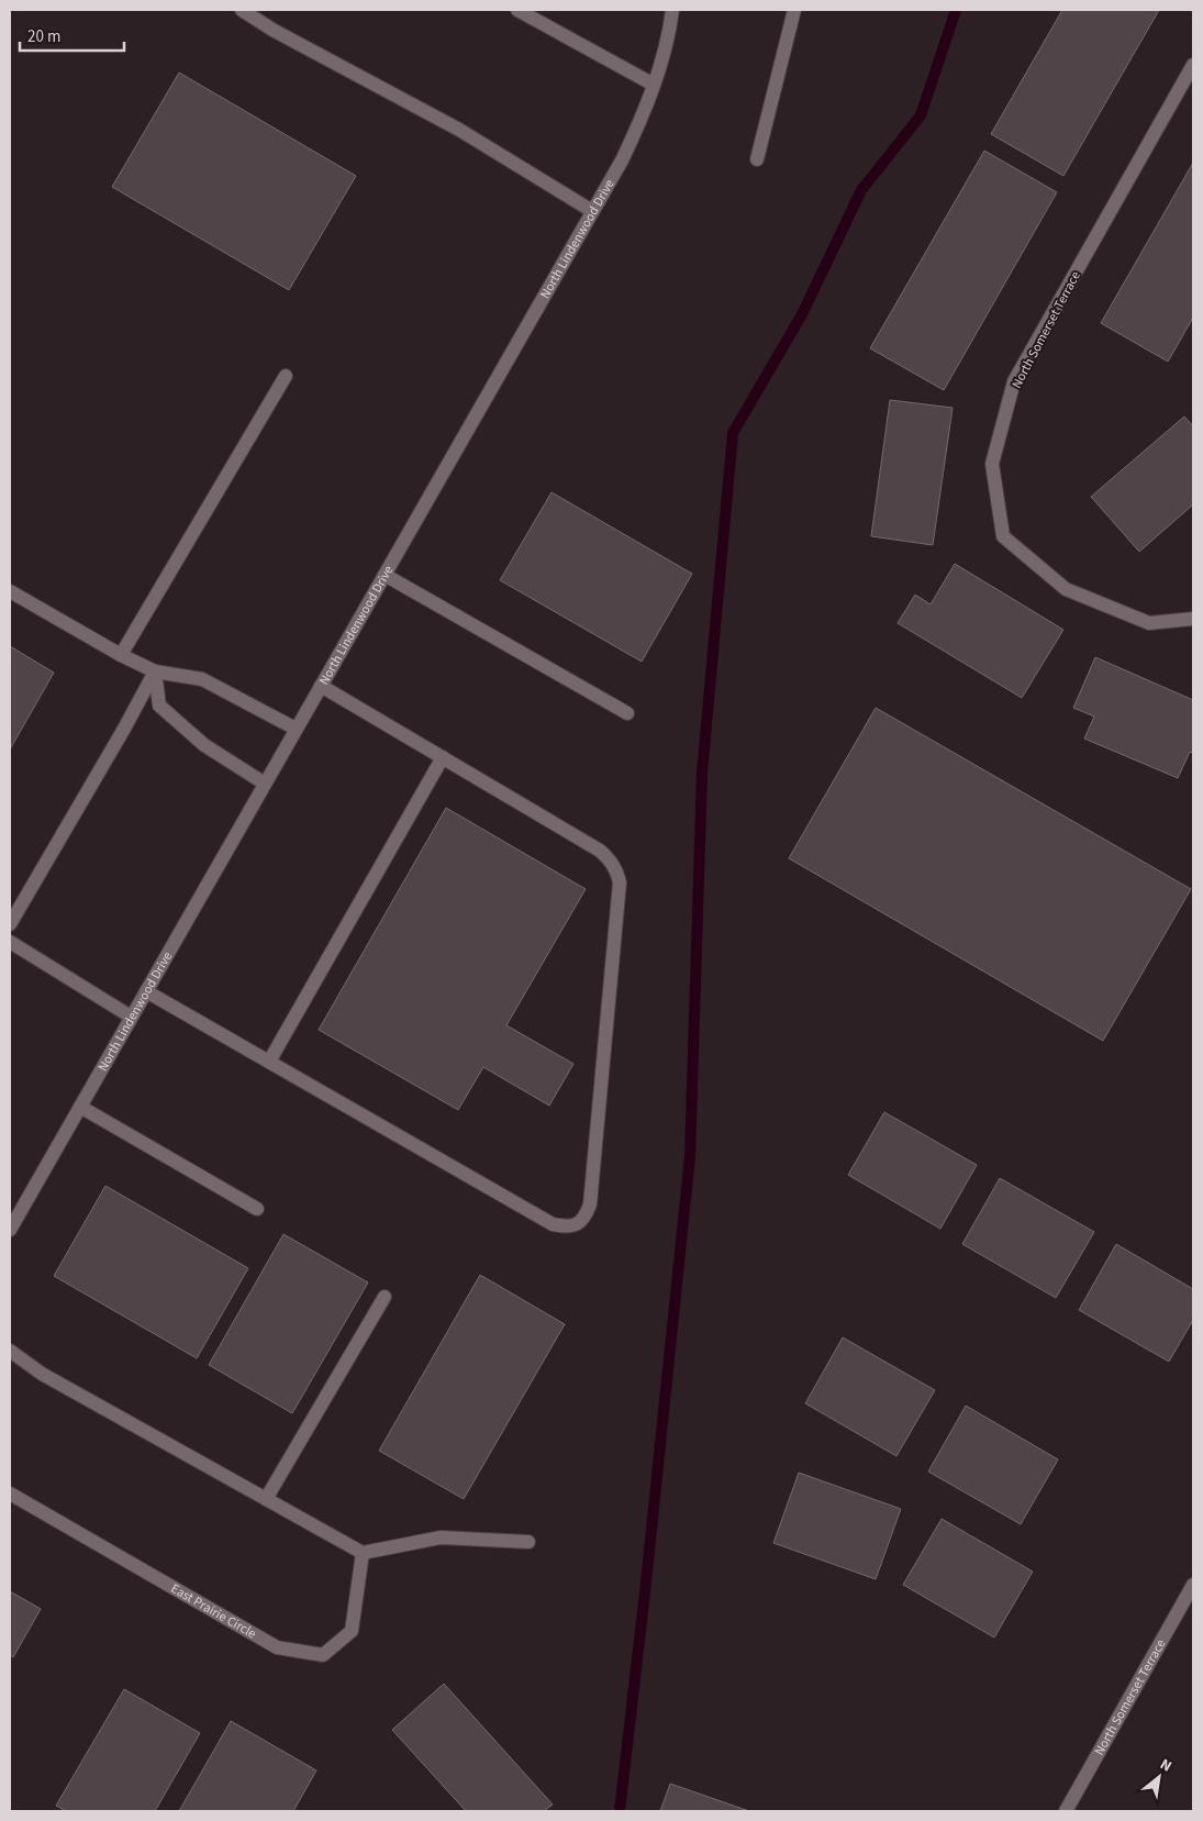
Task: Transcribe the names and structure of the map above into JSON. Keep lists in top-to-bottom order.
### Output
{
  "streets": {
    "street": ["North Lindenwood Drive", "North Somerset Terrace", "East Prairie Circle"]
  },
  "scale_bar": "20 m",
  "north": "top right"
}
